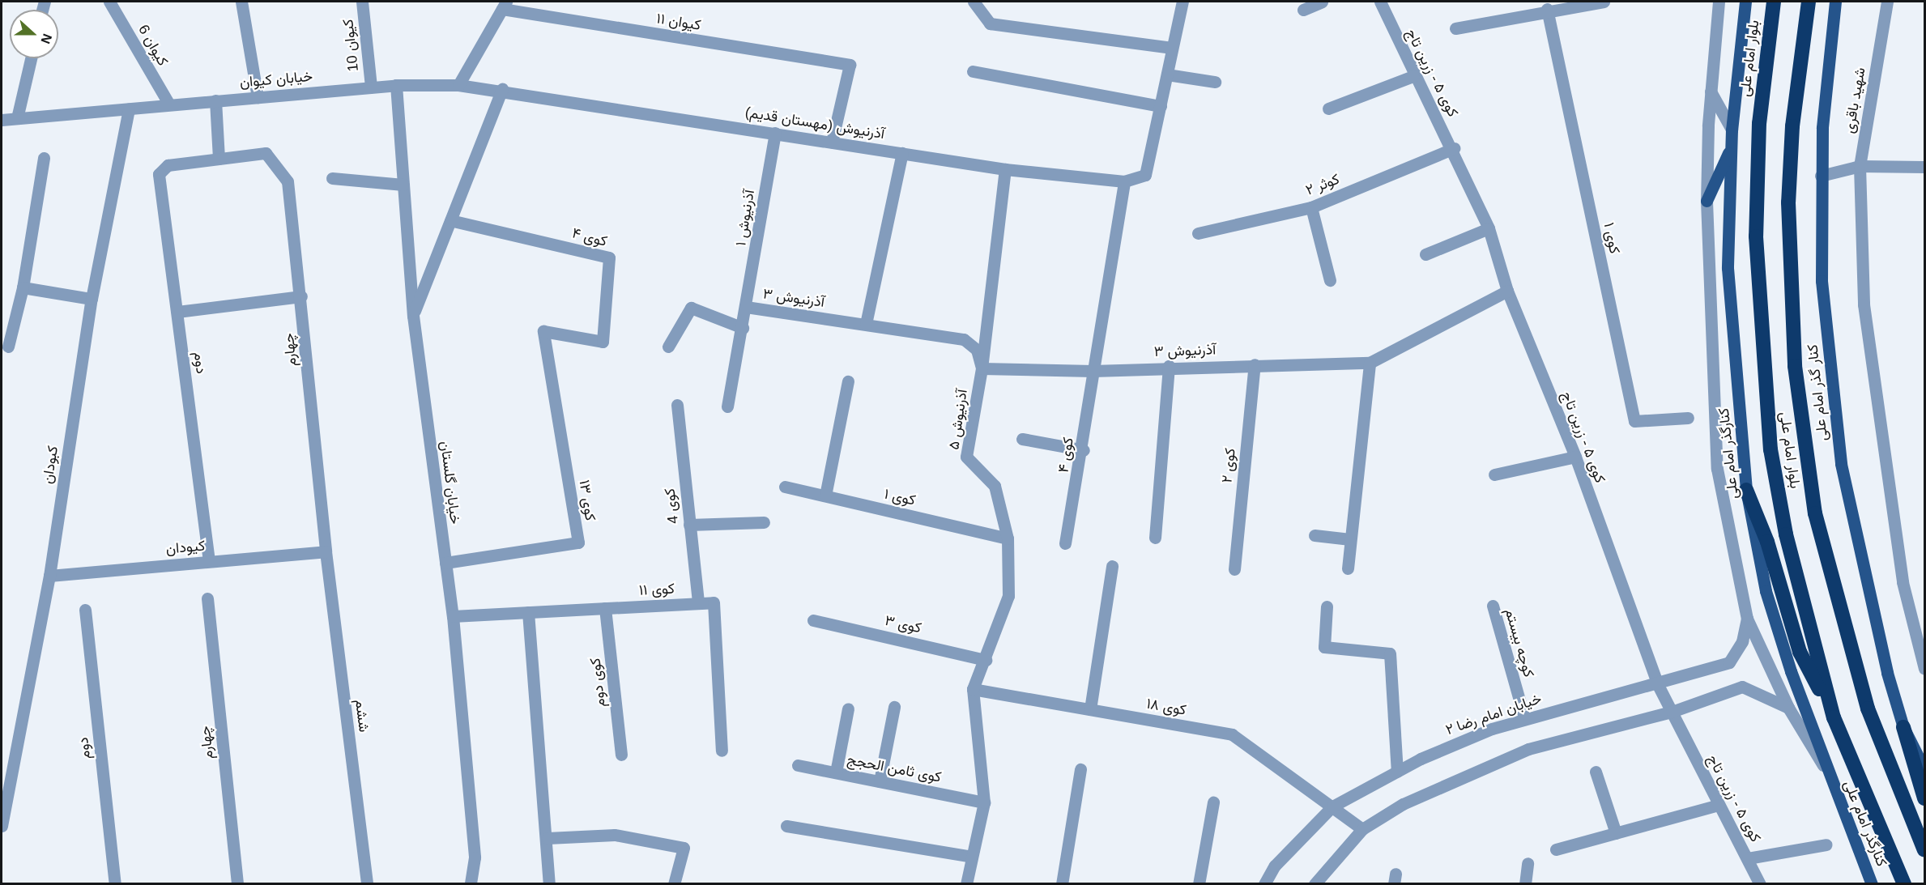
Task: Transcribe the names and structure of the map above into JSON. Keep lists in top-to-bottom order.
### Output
{
  "streets": {
    "highway": ["بلوار امام علی"],
    "main road": ["کنار گذر امام علی", "کنارگذر امام علی"],
    "street": [
      "کیوان ۱۱",
      "کیوان 6",
      "کیوان 10",
      "کوی ۵ - زرین تاج",
      "خیابان کیوان",
      "شهید باقری",
      "آذرنیوش (مهستان قدیم)",
      "کوثر ۲",
      "آذرنیوش ۱",
      "کوی ۴",
      "کوی ۱",
      "آذرنیوش ۳",
      "چهارم",
      "دوم",
      "آذرنیوش ۵",
      "کبودان",
      "کوی ۲",
      "خیابان گلستان",
      "کوی ۱۳",
      "کوی 4",
      "کیودان",
      "کوی ۱۱",
      "کوی ۳",
      "کوچه بیستم",
      "کوی دوم",
      "کوی ۱۸",
      "خیابان امام رضا ۲",
      "ششم",
      "کوی ثامن الحجج"
    ]
  },
  "crossings": [
    ["کیوان ۱۱", "آذرنیوش (مهستان قدیم)"],
    ["کیوان 6", "خیابان کیوان"],
    ["کیوان 10", "خیابان کیوان"],
    ["کوی ۵ - زرین تاج", "کوثر ۲"],
    ["کوی ۵ - زرین تاج", "آذرنیوش ۳"],
    ["کوی ۵ - زرین تاج", "خیابان امام رضا ۲"],
    ["خیابان کیوان", "آذرنیوش (مهستان قدیم)"],
    ["خیابان کیوان", "کبودان"],
    ["خیابان کیوان", "خیابان گلستان"],
    ["آذرنیوش (مهستان قدیم)", "آذرنیوش ۱"],
    ["آذرنیوش (مهستان قدیم)", "آذرنیوش ۵"],
    ["آذرنیوش ۱", "آذرنیوش ۳"],
    ["کوی ۴", "آذرنیوش ۳"],
    ["کوی ۴", "کوی ۱۳"],
    ["کوی ۱", "آذرنیوش ۵"],
    ["آذرنیوش ۳", "آذرنیوش ۵"],
    ["آذرنیوش ۳", "کوی ۲"],
    ["چهارم", "دوم"],
    ["چهارم", "کیودان"],
    ["چهارم", "ششم"],
    ["دوم", "کیودان"],
    ["آذرنیوش ۵", "کوی ۳"],
    ["آذرنیوش ۵", "کوی ۱۸"],
    ["کبودان", "کیودان"],
    ["خیابان گلستان", "کوی ۱۳"],
    ["خیابان گلستان", "کوی ۱۱"],
    ["کوی 4", "کوی ۱۱"],
    ["کیودان", "ششم"],
    ["کوی ۱۱", "کوی دوم"],
    ["کوچه بیستم", "خیابان امام رضا ۲"],
    ["کوی ۱۸", "خیابان امام رضا ۲"]
  ],
  "north": "right"
}
